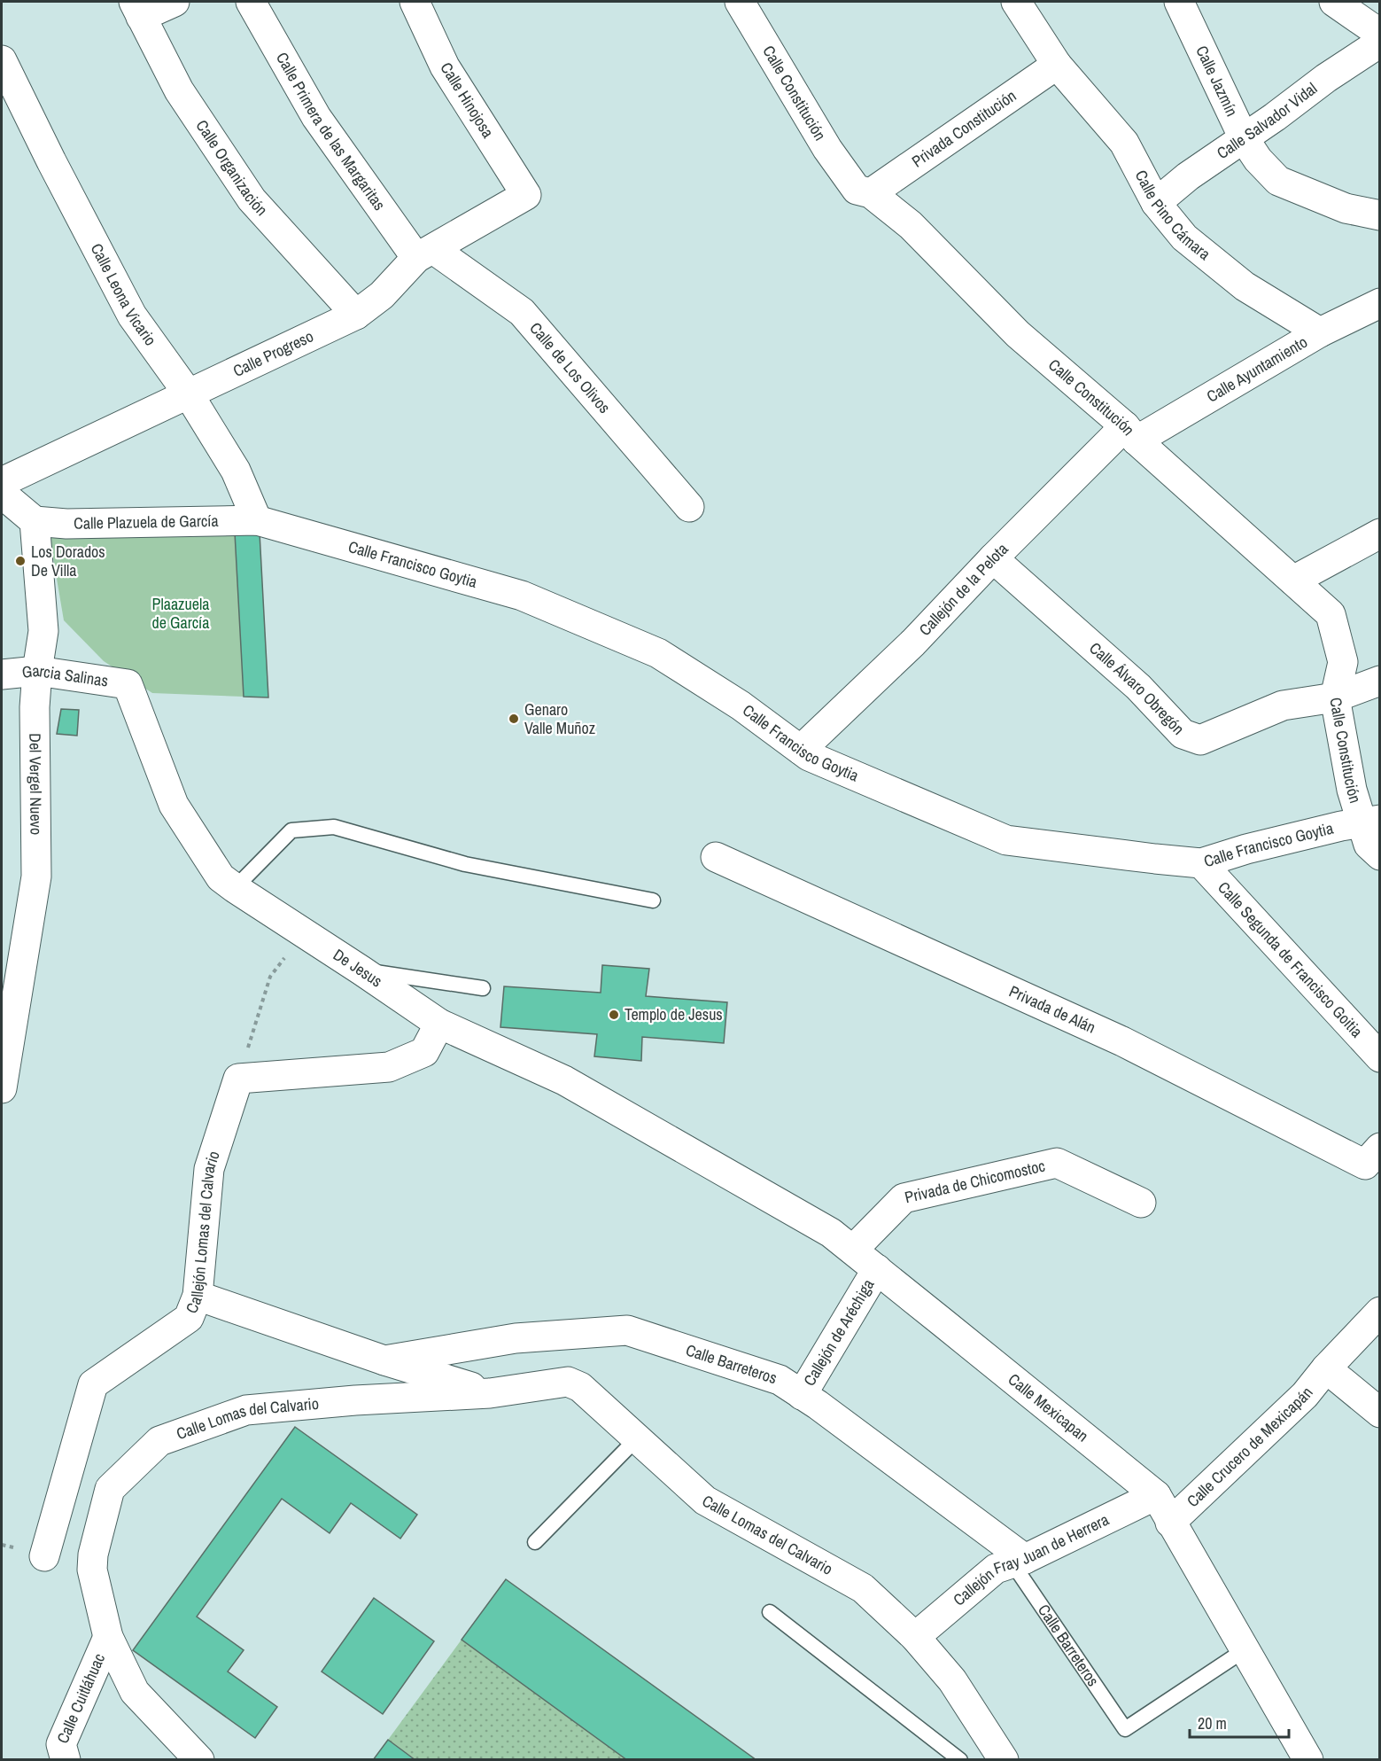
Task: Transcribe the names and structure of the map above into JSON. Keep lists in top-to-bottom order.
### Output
{
  "streets": {
    "street": [
      "Calle Jazmín",
      "Calle Constitución",
      "Calle Hinojosa",
      "Calle Salvador Vidal",
      "Privada Constitución",
      "Calle Primera de las Margaritas",
      "Calle Organización",
      "Calle Pino Cámara",
      "Calle Leona Vicario",
      "Calle Progreso",
      "Calle de Los Olivos",
      "Calle Ayuntamiento",
      "Calle Plazuela de García",
      "Calle Francisco Goytia",
      "Callejón de la Pelota",
      "Garcia Salinas",
      "Calle Álvaro Obregón",
      "Del Vergel Nuevo",
      "Calle Segunda de Francisco Goitia",
      "De Jesus",
      "Privada de Alán",
      "Privada de Chicomostoc",
      "Callejón Lomas del Calvario",
      "Callejón de Aréchiga",
      "Calle Barreteros",
      "Calle Mexicapan",
      "Calle Lomas del Calvario",
      "Calle Crucero de Mexicapán",
      "Callejón Fray Juan de Herrera",
      "Calle Cuitláhuac"
    ]
  },
  "crossings": [
    ["Calle Jazmín", "Calle Salvador Vidal"],
    ["Calle Constitución", "Privada Constitución"],
    ["Calle Constitución", "Calle Ayuntamiento"],
    ["Calle Constitución", "Calle Francisco Goytia"],
    ["Calle Constitución", "Callejón de la Pelota"],
    ["Calle Constitución", "Calle Álvaro Obregón"],
    ["Calle Hinojosa", "Calle Progreso"],
    ["Calle Salvador Vidal", "Calle Pino Cámara"],
    ["Privada Constitución", "Calle Pino Cámara"],
    ["Calle Primera de las Margaritas", "Calle Progreso"],
    ["Calle Primera de las Margaritas", "Calle de Los Olivos"],
    ["Calle Organización", "Calle Progreso"],
    ["Calle Pino Cámara", "Calle Ayuntamiento"],
    ["Calle Leona Vicario", "Calle Progreso"],
    ["Calle Leona Vicario", "Calle Plazuela de García"],
    ["Calle Leona Vicario", "Calle Francisco Goytia"],
    ["Calle Progreso", "Calle de Los Olivos"],
    ["Calle Ayuntamiento", "Callejón de la Pelota"],
    ["Calle Plazuela de García", "Calle Francisco Goytia"],
    ["Calle Plazuela de García", "Del Vergel Nuevo"],
    ["Calle Francisco Goytia", "Callejón de la Pelota"],
    ["Calle Francisco Goytia", "Calle Segunda de Francisco Goitia"],
    ["Callejón de la Pelota", "Calle Álvaro Obregón"],
    ["Garcia Salinas", "Del Vergel Nuevo"],
    ["Garcia Salinas", "De Jesus"],
    ["De Jesus", "Calle Mexicapan"],
    ["Privada de Chicomostoc", "Calle Mexicapan"],
    ["Callejón Lomas del Calvario", "Calle Lomas del Calvario"],
    ["Callejón de Aréchiga", "Calle Barreteros"],
    ["Callejón de Aréchiga", "Calle Mexicapan"],
    ["Calle Barreteros", "Calle Mexicapan"],
    ["Calle Barreteros", "Calle Lomas del Calvario"],
    ["Calle Barreteros", "Callejón Fray Juan de Herrera"],
    ["Calle Mexicapan", "Calle Crucero de Mexicapán"],
    ["Calle Mexicapan", "Callejón Fray Juan de Herrera"],
    ["Calle Lomas del Calvario", "Callejón Fray Juan de Herrera"],
    ["Calle Lomas del Calvario", "Calle Cuitláhuac"]
  ],
  "parks": ["Plaazuela de García"],
  "places": ["Los Dorados De Villa", "Genaro Valle Muñoz", "Templo de Jesus"],
  "scale_bar": "20 m"
}
